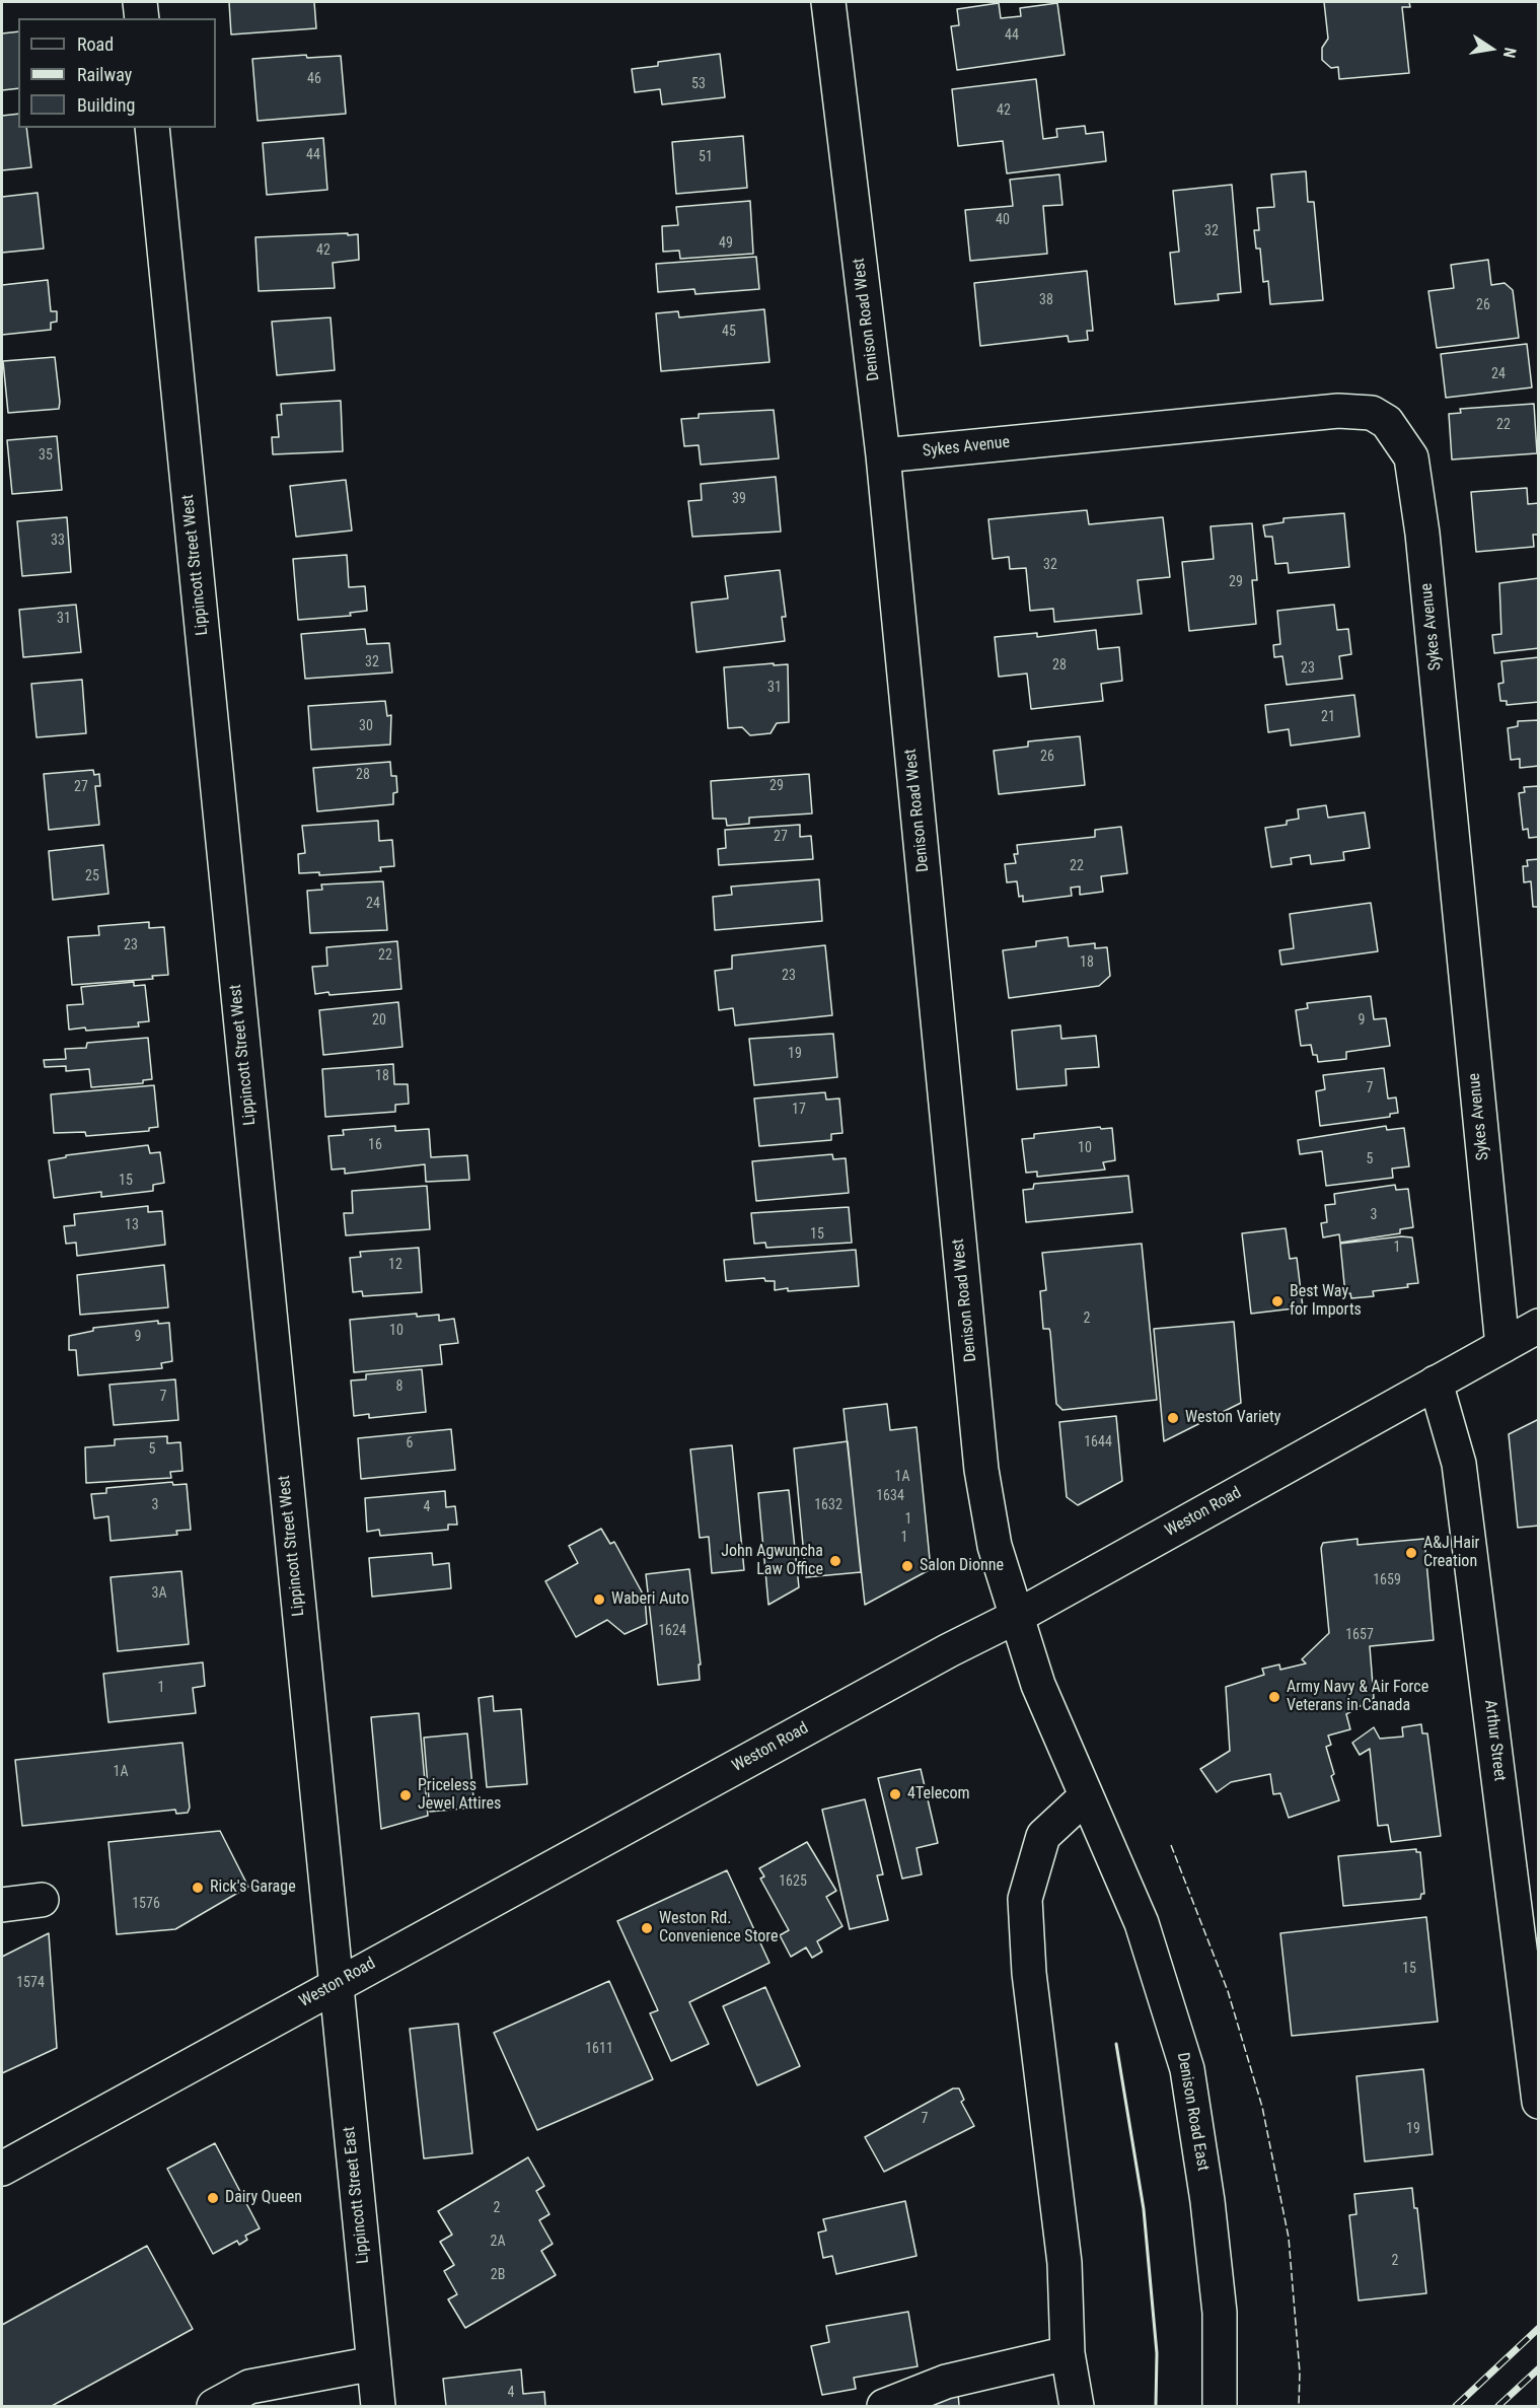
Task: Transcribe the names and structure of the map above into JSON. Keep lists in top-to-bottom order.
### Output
{
  "streets": {
    "street": [
      "Denison Road West",
      "Sykes Avenue",
      "Lippincott Street West",
      "Weston Road",
      "Arthur Street",
      "Denison Road East",
      "Lippincott Street East"
    ]
  },
  "crossings": [
    ["Denison Road West", "Sykes Avenue"],
    ["Denison Road West", "Weston Road"],
    ["Denison Road West", "Denison Road East"],
    ["Sykes Avenue", "Weston Road"],
    ["Lippincott Street West", "Weston Road"],
    ["Lippincott Street West", "Lippincott Street East"],
    ["Weston Road", "Arthur Street"],
    ["Weston Road", "Denison Road East"],
    ["Weston Road", "Lippincott Street East"]
  ],
  "places": [
    "Best Way for Imports",
    "Weston Variety",
    "A&J Hair Creation",
    "John Agwuncha Law Office",
    "Salon Dionne",
    "Waberi Auto",
    "Army Navy & Air Force Veterans in Canada",
    "4Telecom",
    "Priceless Jewel Attires",
    "Rick's Garage",
    "Weston Rd. Convenience Store",
    "Dairy Queen"
  ],
  "house_numbers": [
    "44",
    "46",
    "53",
    "42",
    "44",
    "51",
    "40",
    "32",
    "49",
    "42",
    "38",
    "26",
    "45",
    "24",
    "22",
    "35",
    "39",
    "33",
    "32",
    "29",
    "31",
    "32",
    "28",
    "23",
    "31",
    "21",
    "30",
    "26",
    "28",
    "29",
    "27",
    "27",
    "22",
    "25",
    "24",
    "23",
    "22",
    "18",
    "23",
    "20",
    "9",
    "19",
    "18",
    "7",
    "17",
    "16",
    "10",
    "5",
    "15",
    "3",
    "13",
    "15",
    "1",
    "12",
    "2",
    "10",
    "9",
    "8",
    "7",
    "1644",
    "6",
    "5",
    "1A",
    "1634",
    "3",
    "1632",
    "4",
    "1",
    "1",
    "1659",
    "3A",
    "1624",
    "1657",
    "1",
    "1A",
    "1625",
    "1576",
    "15",
    "1574",
    "1611",
    "7",
    "19",
    "2",
    "2A",
    "2",
    "2B",
    "4"
  ],
  "legend": ["Road", "Railway", "Building"],
  "north": "right"
}
